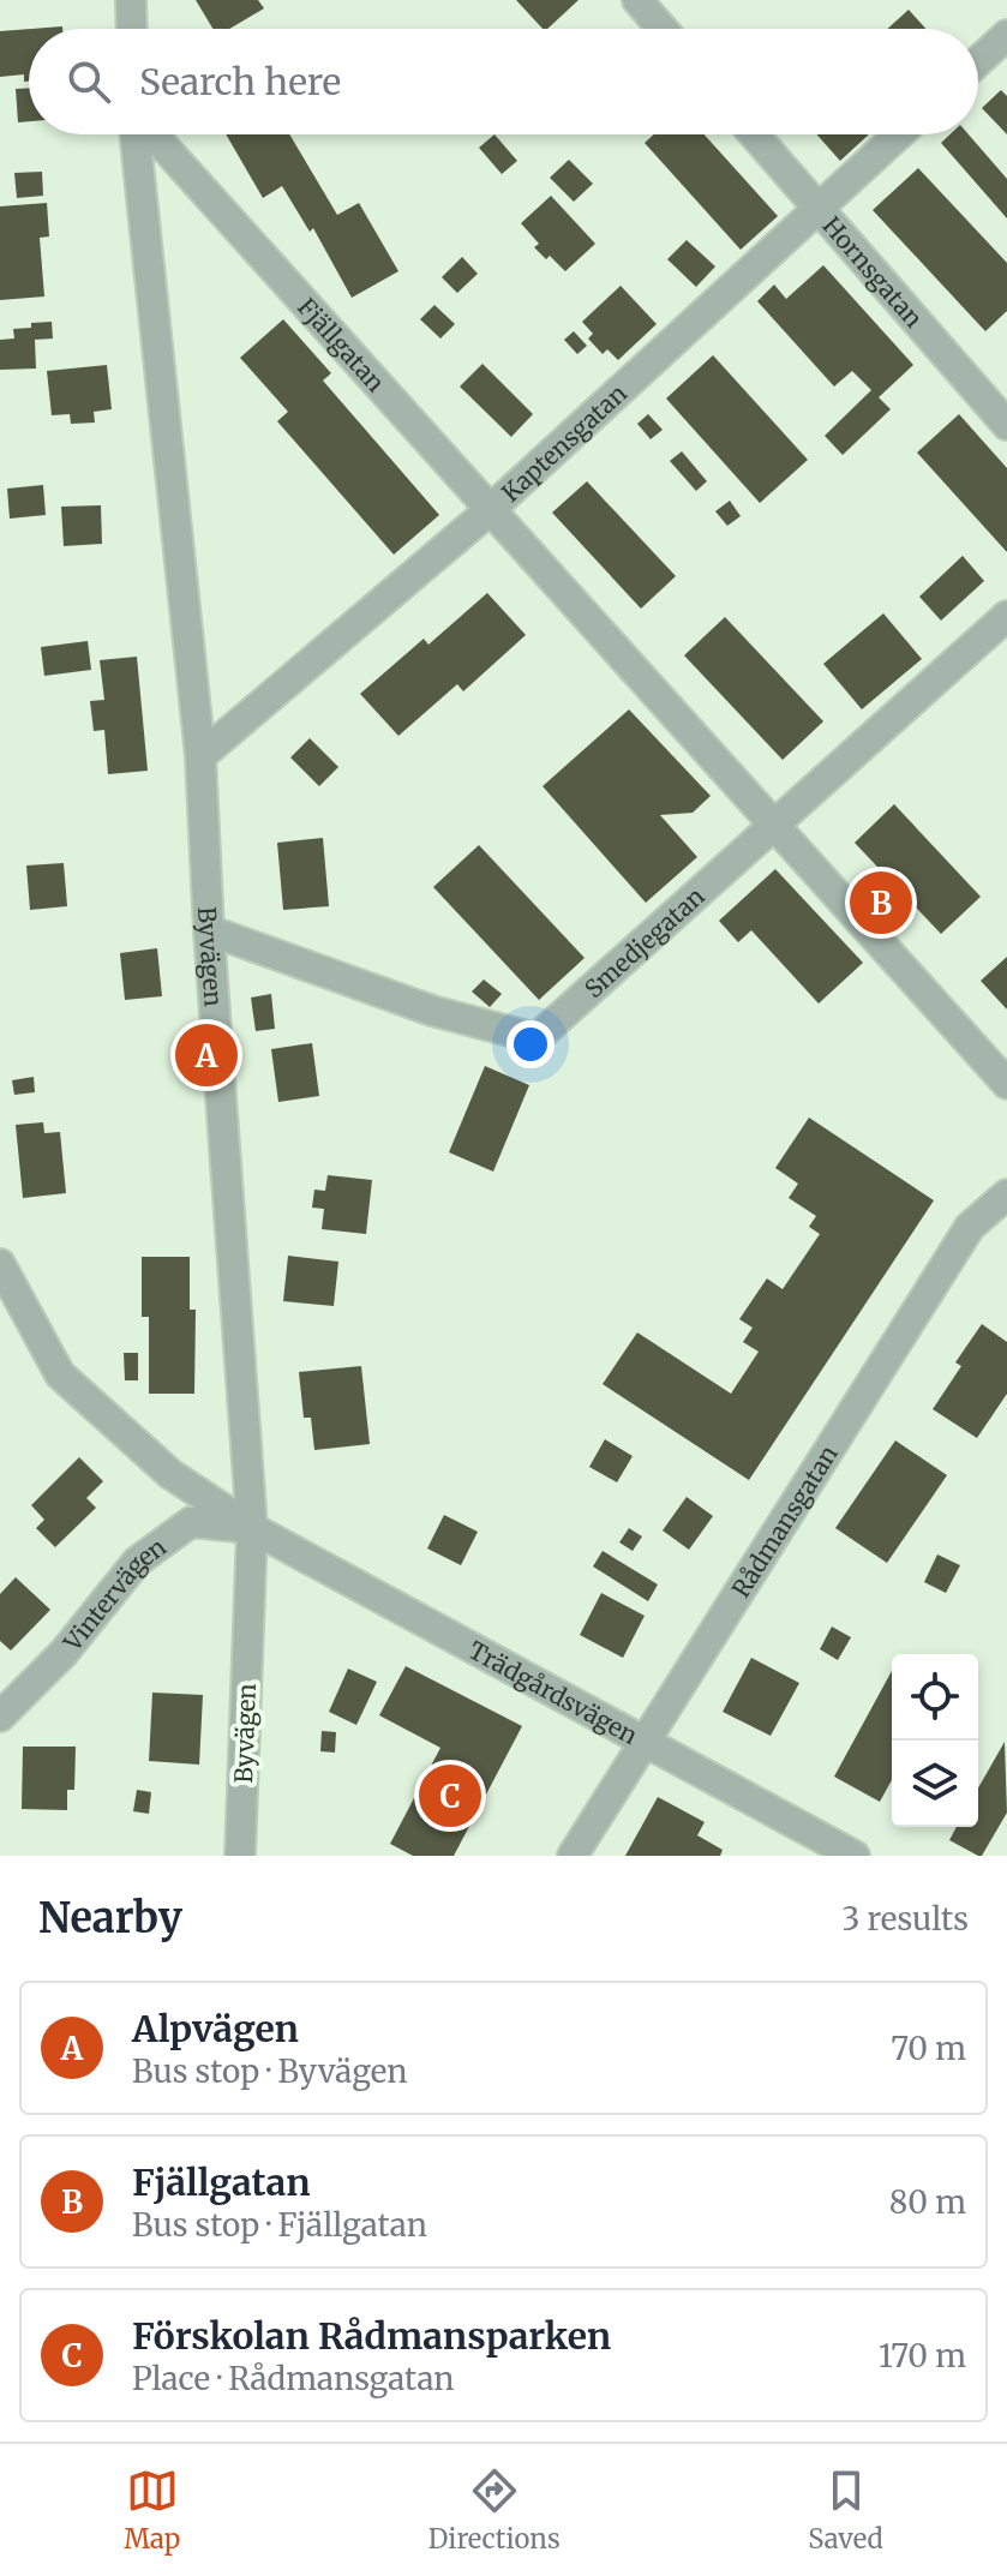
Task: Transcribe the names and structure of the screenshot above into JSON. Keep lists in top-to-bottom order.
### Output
{
  "streets": {
    "street": [
      "Hornsgatan",
      "Fjällgatan",
      "Kaptensgatan",
      "Smedjegatan",
      "Byvägen",
      "Rådmansgatan",
      "Vintervägen",
      "Trädgårdsvägen"
    ]
  },
  "crossings": [
    ["Hornsgatan", "Kaptensgatan"],
    ["Fjällgatan", "Kaptensgatan"],
    ["Fjällgatan", "Smedjegatan"],
    ["Kaptensgatan", "Byvägen"],
    ["Smedjegatan", "Byvägen"],
    ["Byvägen", "Vintervägen"],
    ["Byvägen", "Trädgårdsvägen"],
    ["Rådmansgatan", "Trädgårdsvägen"],
    ["Vintervägen", "Trädgårdsvägen"]
  ],
  "page": {
    "search": "Search here",
    "pins": ["B", "A", "C"],
    "heading": ["Nearby", "3 results"],
    "list": [
      {
        "mark": "A",
        "name": "Alpvägen",
        "note": "Bus stop · Byvägen",
        "value": "70 m"
      },
      {
        "mark": "B",
        "name": "Fjällgatan",
        "note": "Bus stop · Fjällgatan",
        "value": "80 m"
      },
      {
        "mark": "C",
        "name": "Förskolan Rådmansparken",
        "note": "Place · Rådmansgatan",
        "value": "170 m"
      }
    ],
    "nav": ["Map", "Directions", "Saved"]
  }
}
